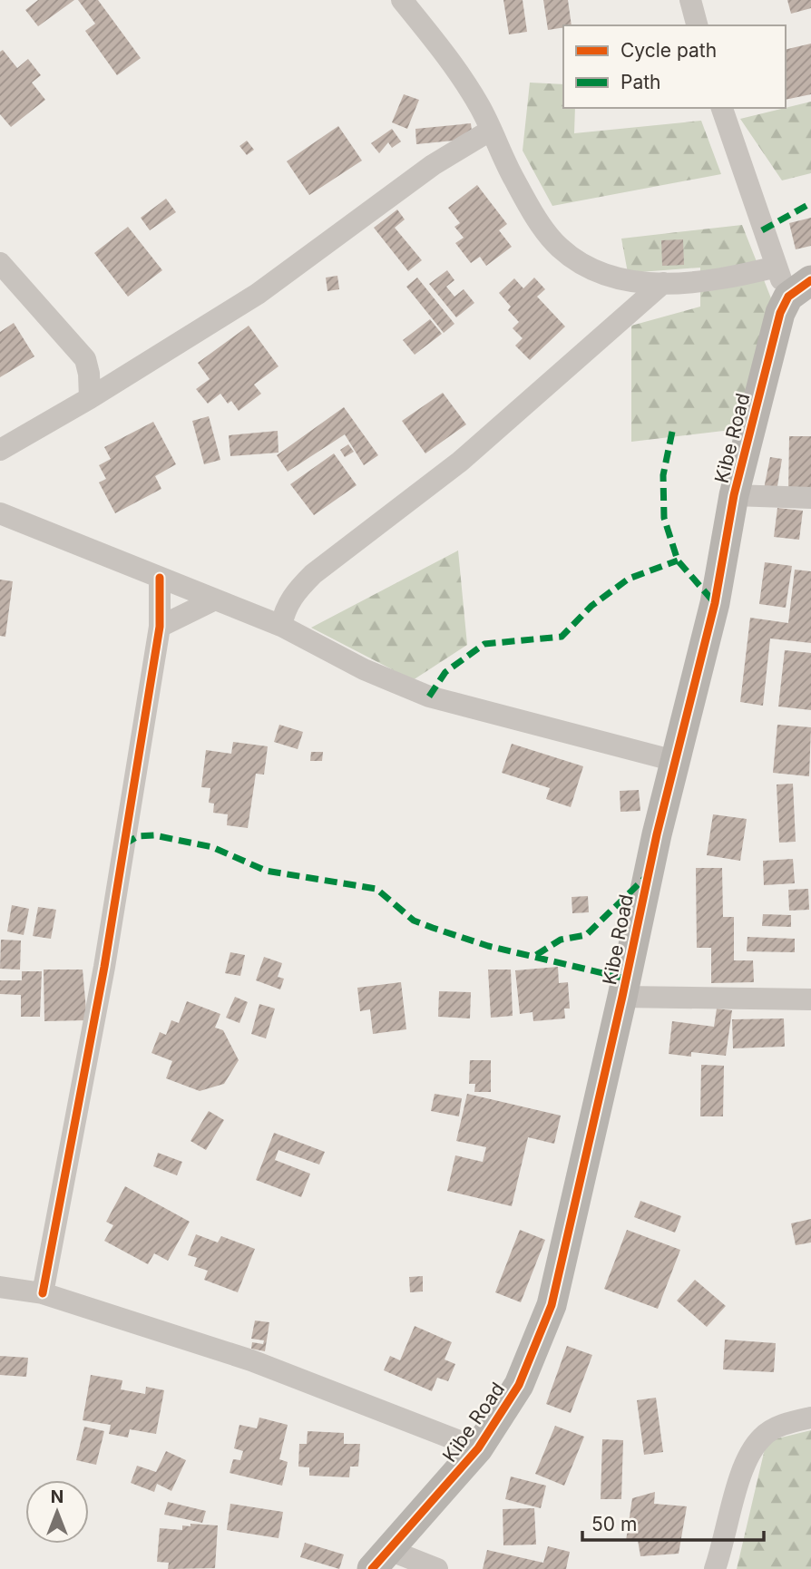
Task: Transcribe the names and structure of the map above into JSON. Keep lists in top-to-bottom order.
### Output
{
  "streets": {
    "street": ["Kibe Road"]
  },
  "legend": ["Cycle path", "Path"],
  "scale_bar": "50 m",
  "north": "top"
}
